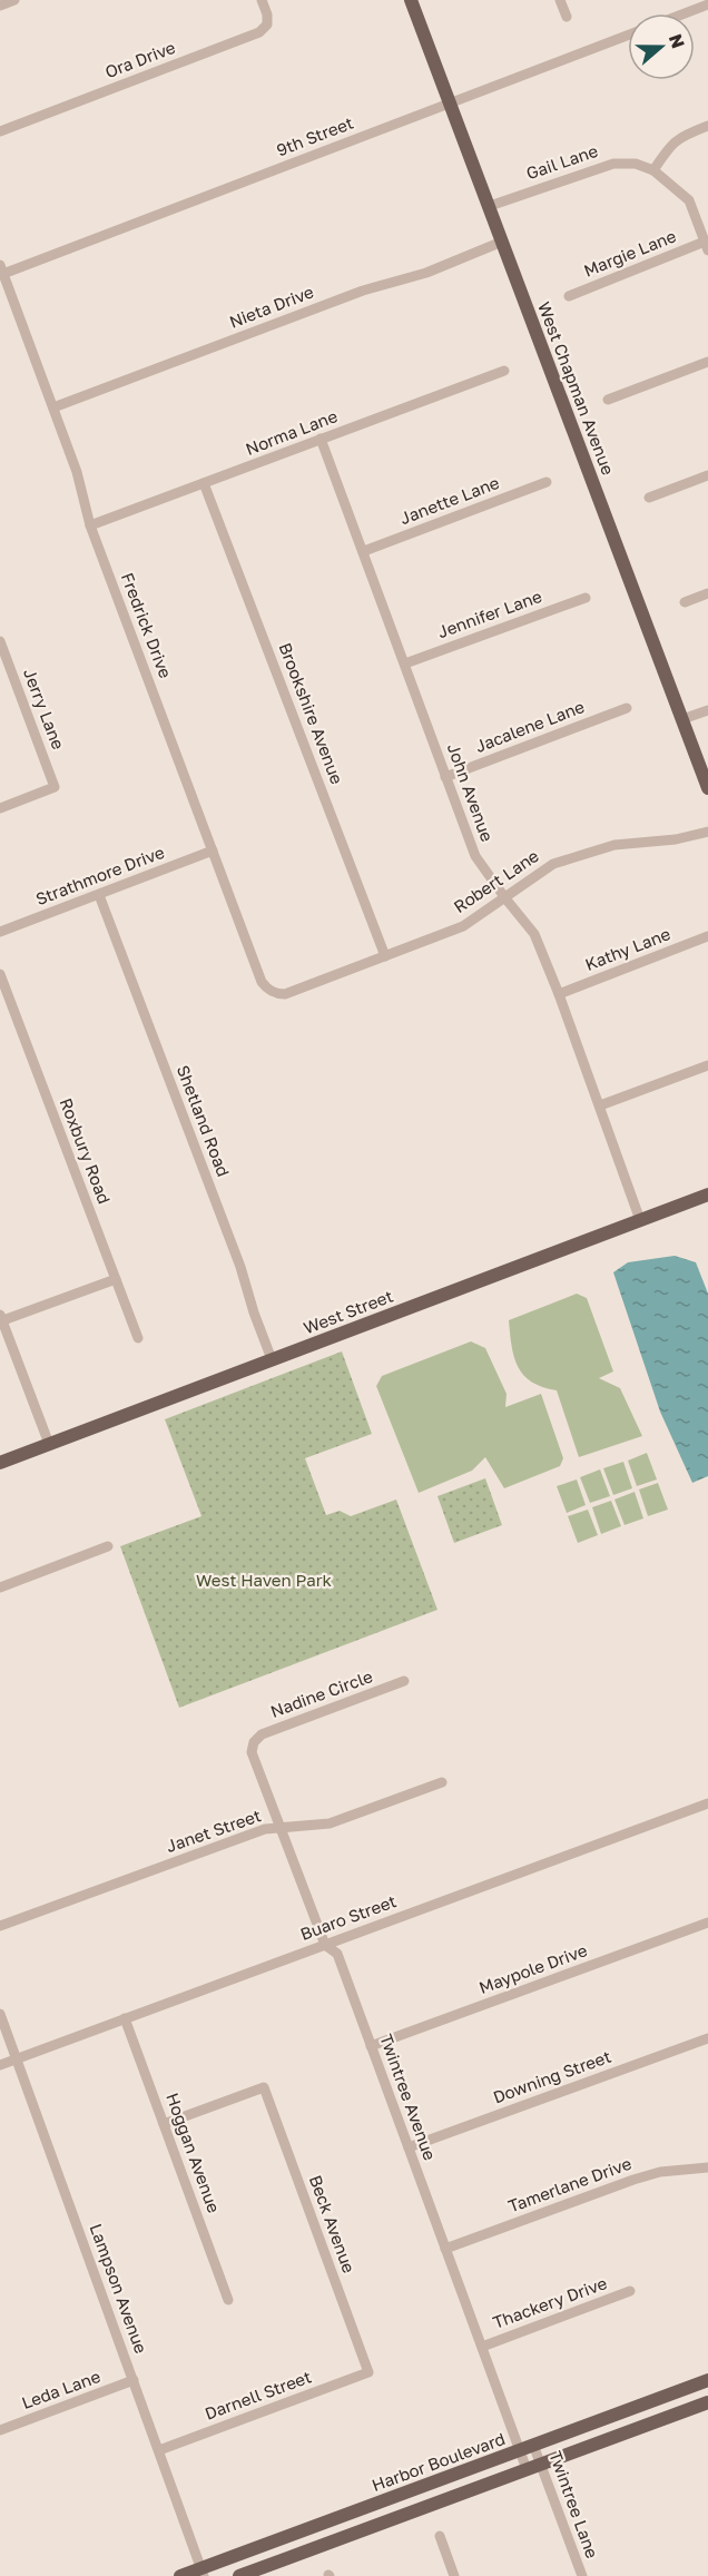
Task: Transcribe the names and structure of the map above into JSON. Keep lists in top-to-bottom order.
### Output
{
  "streets": {
    "main road": ["West Chapman Avenue", "West Street", "Harbor Boulevard"],
    "street": [
      "Ora Drive",
      "9th Street",
      "Gail Lane",
      "Margie Lane",
      "Nieta Drive",
      "Norma Lane",
      "Janette Lane",
      "Jennifer Lane",
      "Fredrick Drive",
      "Jerry Lane",
      "Brookshire Avenue",
      "Jacalene Lane",
      "John Avenue",
      "Strathmore Drive",
      "Robert Lane",
      "Kathy Lane",
      "Shetland Road",
      "Roxbury Road",
      "Nadine Circle",
      "Janet Street",
      "Buaro Street",
      "Maypole Drive",
      "Downing Street",
      "Twintree Avenue",
      "Hoggan Avenue",
      "Tamerlane Drive",
      "Beck Avenue",
      "Lampson Avenue",
      "Thackery Drive",
      "Leda Lane",
      "Darnell Street",
      "Twintree Lane"
    ]
  },
  "crossings": [
    ["9th Street", "West Chapman Avenue"],
    ["9th Street", "Fredrick Drive"],
    ["Gail Lane", "West Chapman Avenue"],
    ["Nieta Drive", "West Chapman Avenue"],
    ["Nieta Drive", "Fredrick Drive"],
    ["Norma Lane", "Fredrick Drive"],
    ["Norma Lane", "Brookshire Avenue"],
    ["Norma Lane", "John Avenue"],
    ["Janette Lane", "John Avenue"],
    ["Jennifer Lane", "John Avenue"],
    ["Fredrick Drive", "Strathmore Drive"],
    ["Fredrick Drive", "Robert Lane"],
    ["Brookshire Avenue", "Robert Lane"],
    ["Jacalene Lane", "John Avenue"],
    ["John Avenue", "Robert Lane"],
    ["John Avenue", "Kathy Lane"],
    ["John Avenue", "West Street"],
    ["Strathmore Drive", "Shetland Road"],
    ["Shetland Road", "West Street"],
    ["Nadine Circle", "Twintree Avenue"],
    ["Janet Street", "Twintree Avenue"],
    ["Buaro Street", "Twintree Avenue"],
    ["Buaro Street", "Hoggan Avenue"],
    ["Buaro Street", "Lampson Avenue"],
    ["Maypole Drive", "Twintree Avenue"],
    ["Downing Street", "Twintree Avenue"],
    ["Twintree Avenue", "Tamerlane Drive"],
    ["Twintree Avenue", "Thackery Drive"],
    ["Twintree Avenue", "Harbor Boulevard"],
    ["Twintree Avenue", "Twintree Lane"],
    ["Hoggan Avenue", "Beck Avenue"],
    ["Beck Avenue", "Darnell Street"],
    ["Lampson Avenue", "Leda Lane"],
    ["Lampson Avenue", "Darnell Street"],
    ["Lampson Avenue", "Harbor Boulevard"]
  ],
  "parks": ["West Haven Park"],
  "north": "right"
}
